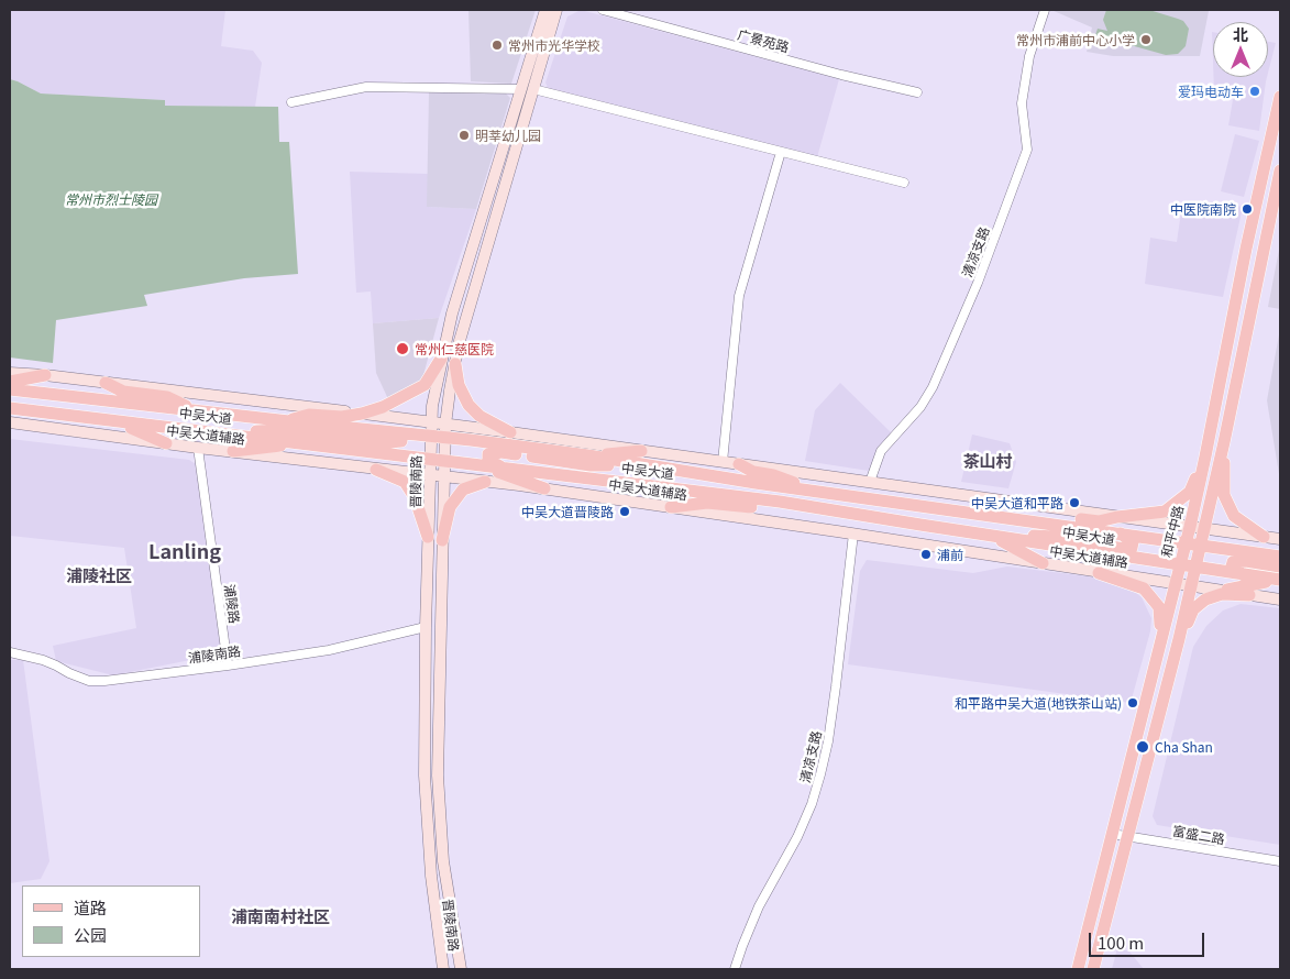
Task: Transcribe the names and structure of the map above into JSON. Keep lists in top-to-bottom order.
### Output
{
  "streets": {
    "main road": [
      "中吴大道",
      "中吴大道辅路",
      "晋陵南路",
      "和平中路"
    ],
    "street": [
      "广景苑路",
      "清凉支路",
      "浦陵路",
      "浦陵南路",
      "富盛二路"
    ]
  },
  "crossings": [
    ["清凉支路", "中吴大道辅路"],
    ["中吴大道", "晋陵南路"],
    ["中吴大道", "和平中路"],
    ["中吴大道辅路", "晋陵南路"],
    ["中吴大道辅路", "和平中路"],
    ["中吴大道辅路", "浦陵路"],
    ["晋陵南路", "浦陵南路"],
    ["和平中路", "富盛二路"],
    ["浦陵路", "浦陵南路"]
  ],
  "districts": [
    "茶山村",
    "Lanling",
    "浦陵社区",
    "浦南南村社区"
  ],
  "parks": ["常州市烈士陵园"],
  "places": [
    "常州市浦前中心小学",
    "常州市光华学校",
    "爱玛电动车",
    "明莘幼儿园",
    "中医院南院",
    "常州仁慈医院",
    "中吴大道和平路",
    "中吴大道晋陵路",
    "浦前",
    "和平路中吴大道(地铁茶山站)",
    "Cha Shan"
  ],
  "legend": ["道路", "公园"],
  "scale_bar": "100 m",
  "north": "top"
}
